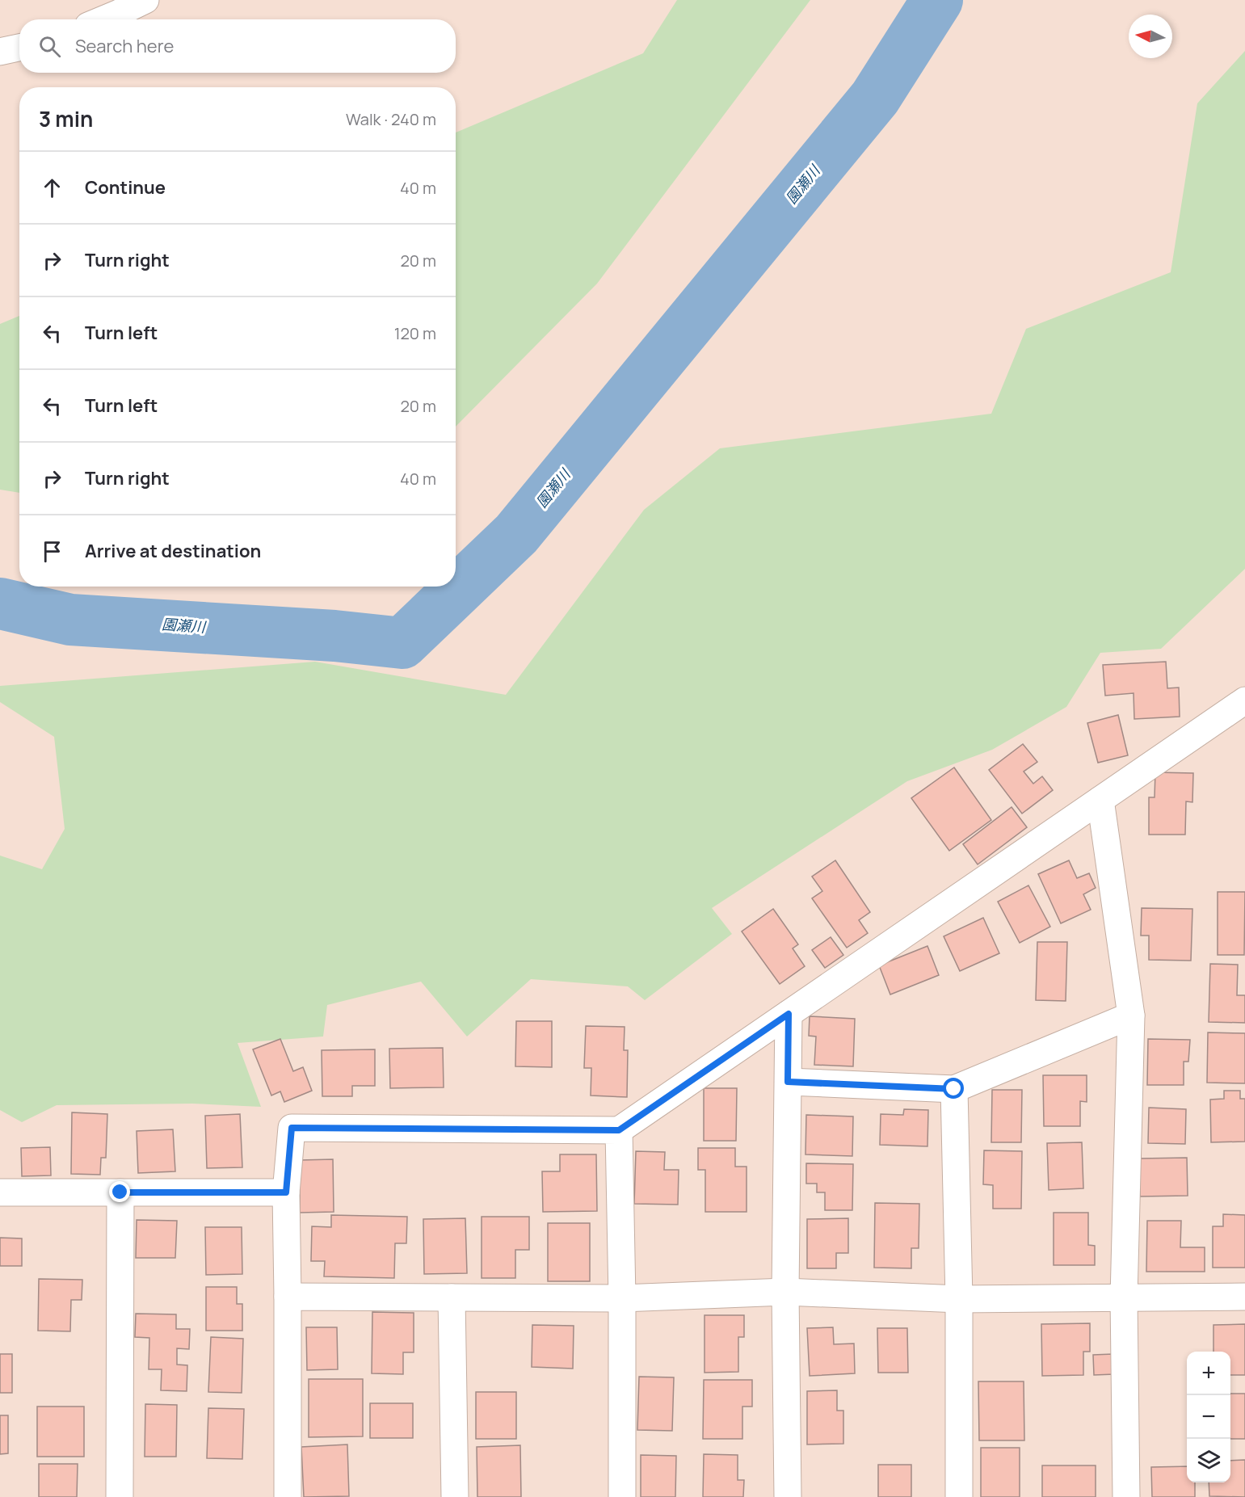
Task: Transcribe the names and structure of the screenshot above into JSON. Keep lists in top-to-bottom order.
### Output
{
  "water": ["園瀬川"],
  "north": "left",
  "page": {
    "search": "Search here",
    "heading": ["3 min", "Walk · 240 m"],
    "list": [
      ["Continue", "40 m"],
      ["Turn right", "20 m"],
      ["Turn left", "120 m"],
      ["Turn left", "20 m"],
      ["Turn right", "40 m"],
      "Arrive at destination"
    ],
    "map_buttons": ["+", "−"]
  }
}
